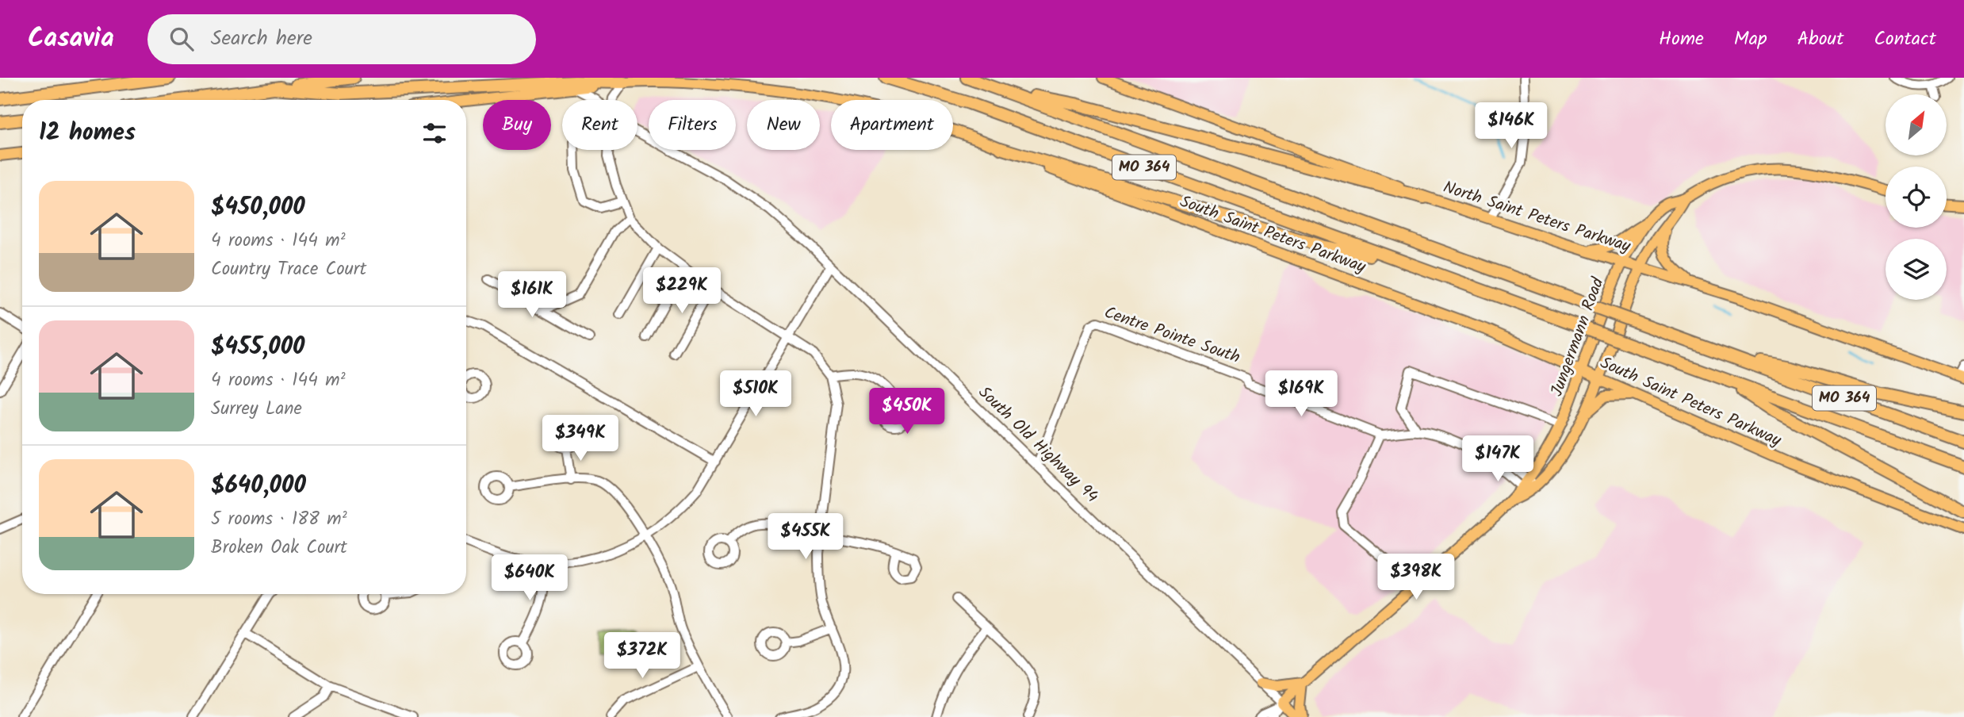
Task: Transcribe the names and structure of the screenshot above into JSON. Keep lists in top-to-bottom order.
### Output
{
  "streets": {
    "highway": ["MO 364"],
    "main road": [
      "North Saint Peters Parkway",
      "South Saint Peters Parkway",
      "Jungermann Road",
      "South Old Highway 94"
    ],
    "street": ["Centre Pointe South"]
  },
  "crossings": [
    ["North Saint Peters Parkway", "Jungermann Road"],
    ["South Saint Peters Parkway", "Jungermann Road"],
    ["South Saint Peters Parkway", "South Old Highway 94"],
    ["Centre Pointe South", "Jungermann Road"],
    ["Centre Pointe South", "South Old Highway 94"],
    ["Jungermann Road", "South Old Highway 94"]
  ],
  "north": "top right",
  "page": {
    "header": "Casavia",
    "search": "Search here",
    "nav": [
      "Home",
      "Map",
      "About",
      "Contact"
    ],
    "chip": [
      "Buy",
      "Rent",
      "Filters",
      "New",
      "Apartment"
    ],
    "heading": "12 homes",
    "price": [
      "$146K",
      "$229K",
      "$161K",
      "$510K",
      "$169K",
      "$450K",
      "$349K",
      "$147K",
      "$455K",
      "$398K",
      "$640K",
      "$372K"
    ],
    "list": [
      {
        "name": "$450,000",
        "note": "4 rooms · 144 m² · Country Trace Court"
      },
      {
        "name": "$455,000",
        "note": "4 rooms · 144 m² · Surrey Lane"
      },
      {
        "name": "$640,000",
        "note": "5 rooms · 188 m² · Broken Oak Court"
      }
    ]
  }
}
